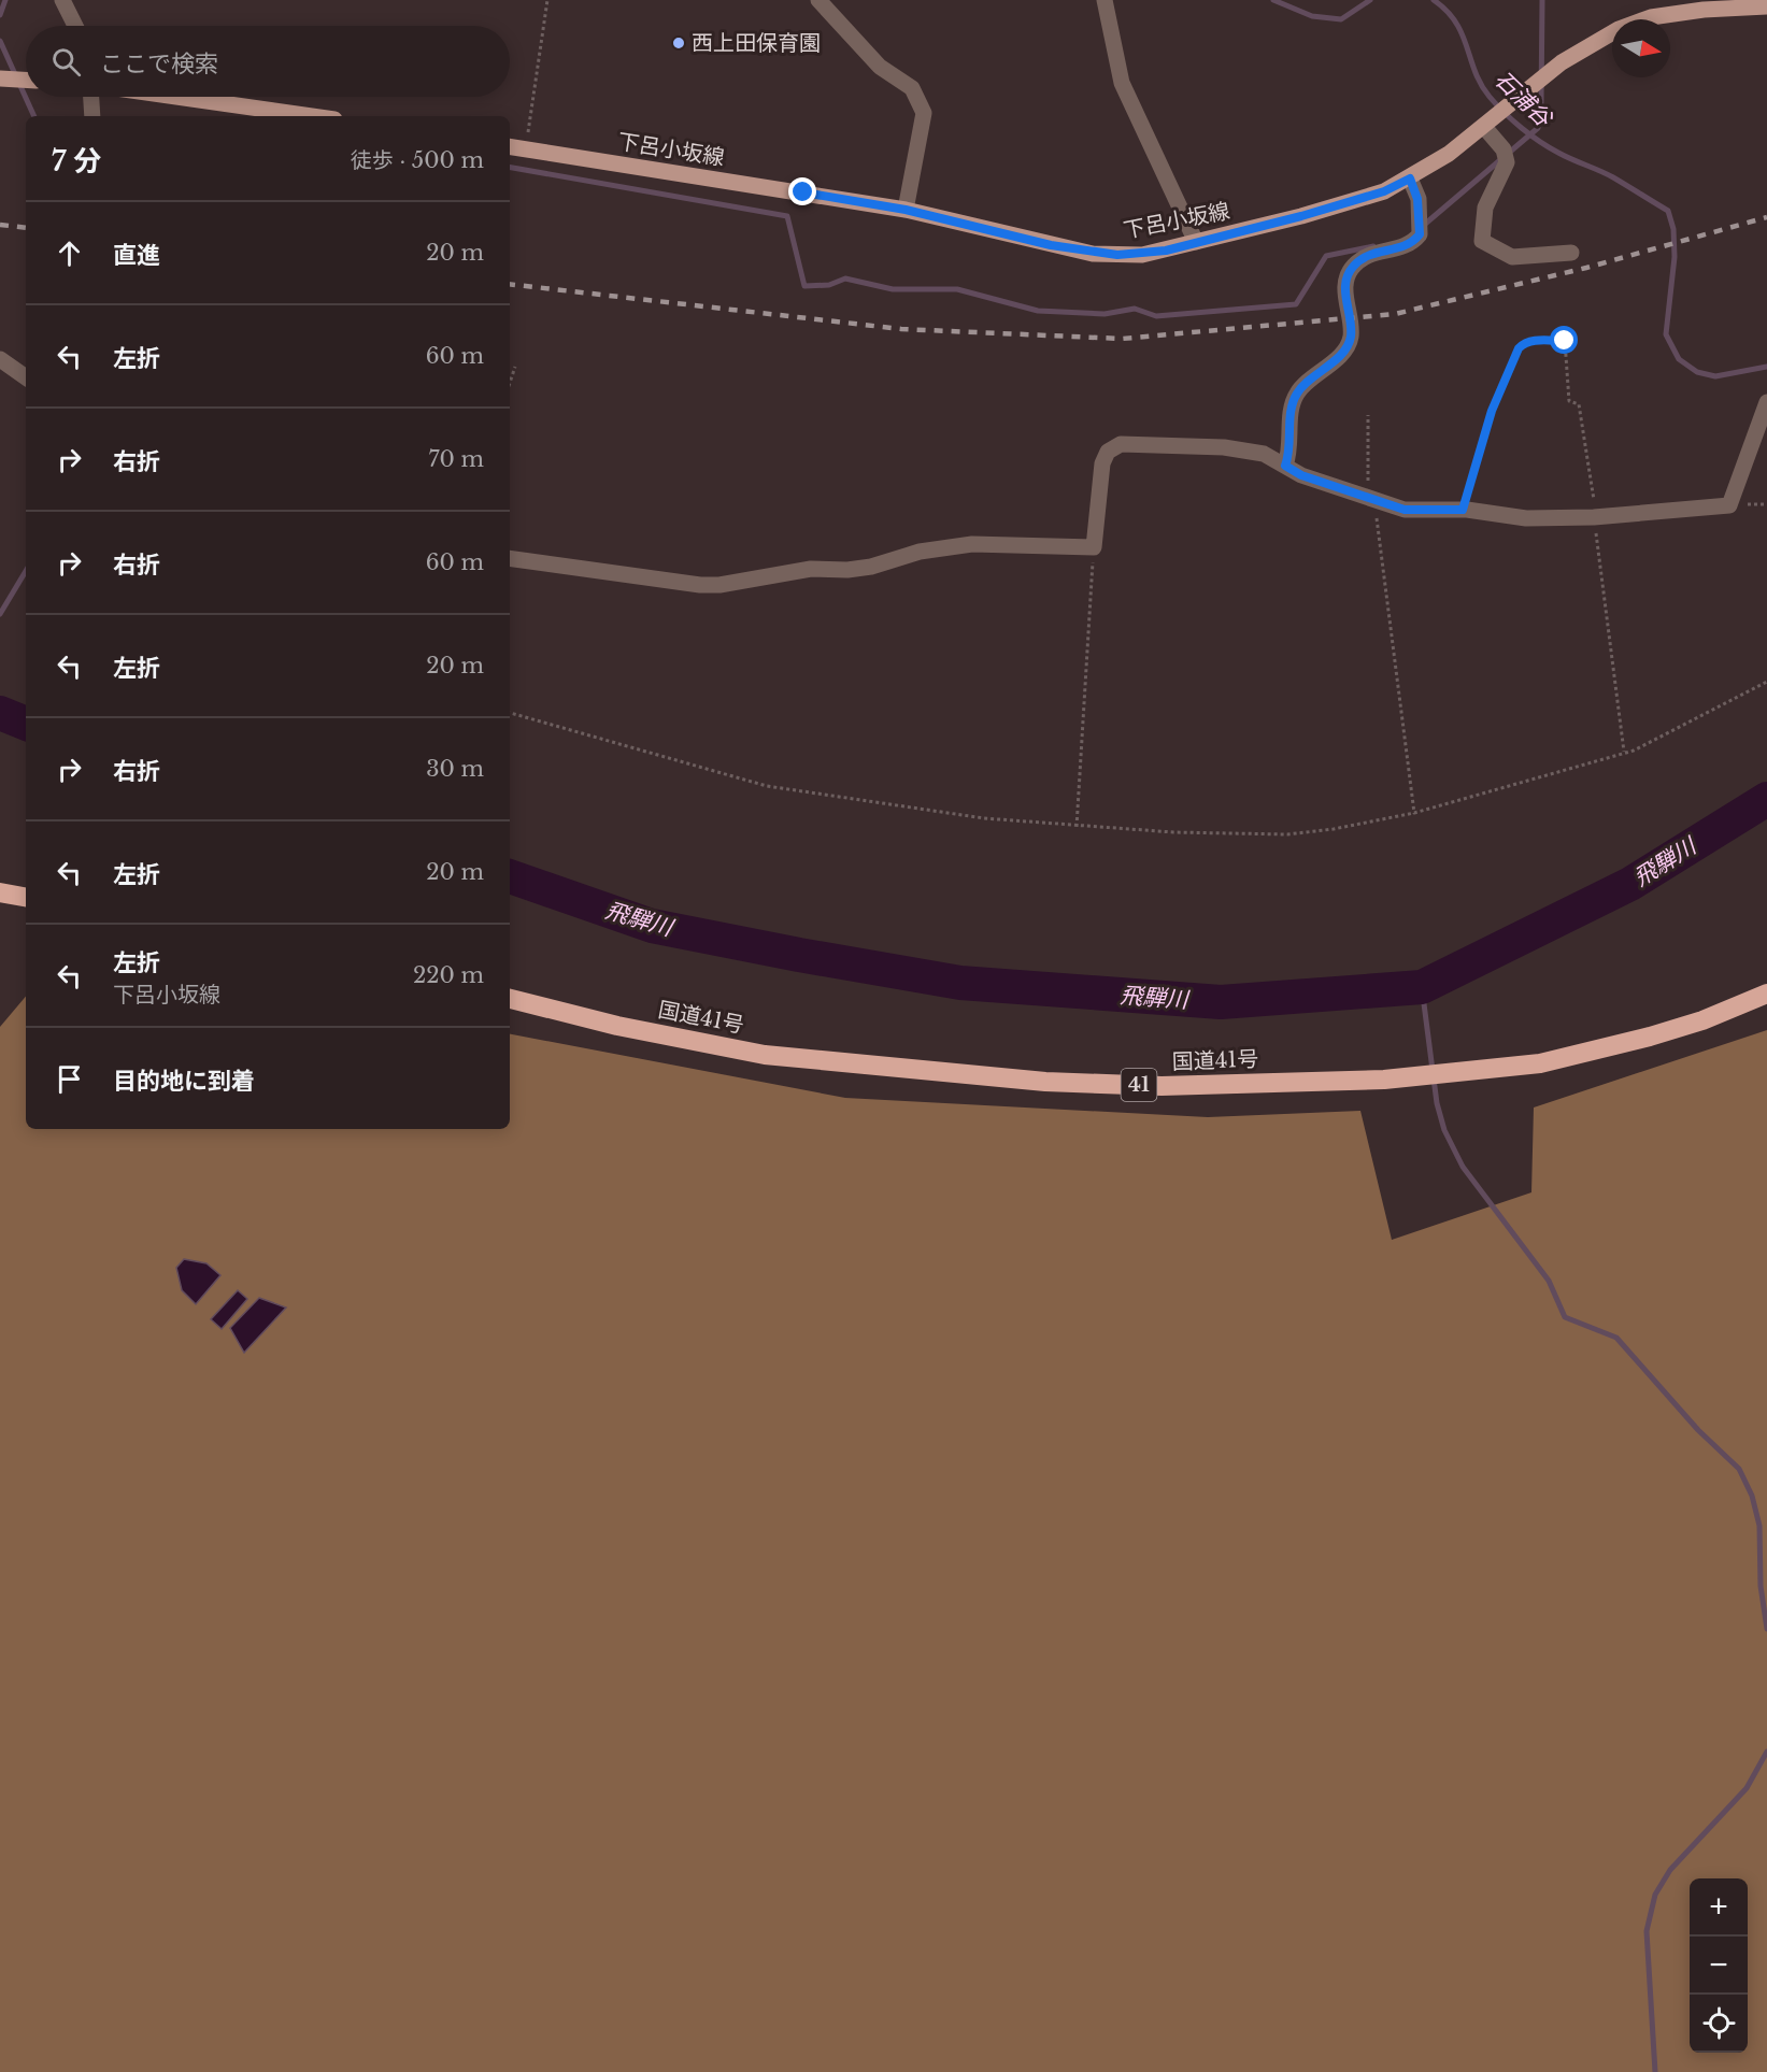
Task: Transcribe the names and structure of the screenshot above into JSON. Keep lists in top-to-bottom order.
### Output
{
  "streets": {
    "highway": ["国道41号", "41"],
    "main road": ["下呂小坂線"]
  },
  "water": ["石浦谷", "飛騨川"],
  "places": ["西上田保育園"],
  "north": "right",
  "page": {
    "search": "ここで検索",
    "heading": ["7 分", "徒歩 · 500 m"],
    "list": [
      ["直進", "20 m"],
      ["左折", "60 m"],
      ["右折", "70 m"],
      ["右折", "60 m"],
      ["左折", "20 m"],
      ["右折", "30 m"],
      ["左折", "20 m"],
      ["左折", "下呂小坂線", "220 m"],
      "目的地に到着"
    ],
    "map_buttons": ["+", "−"]
  }
}
